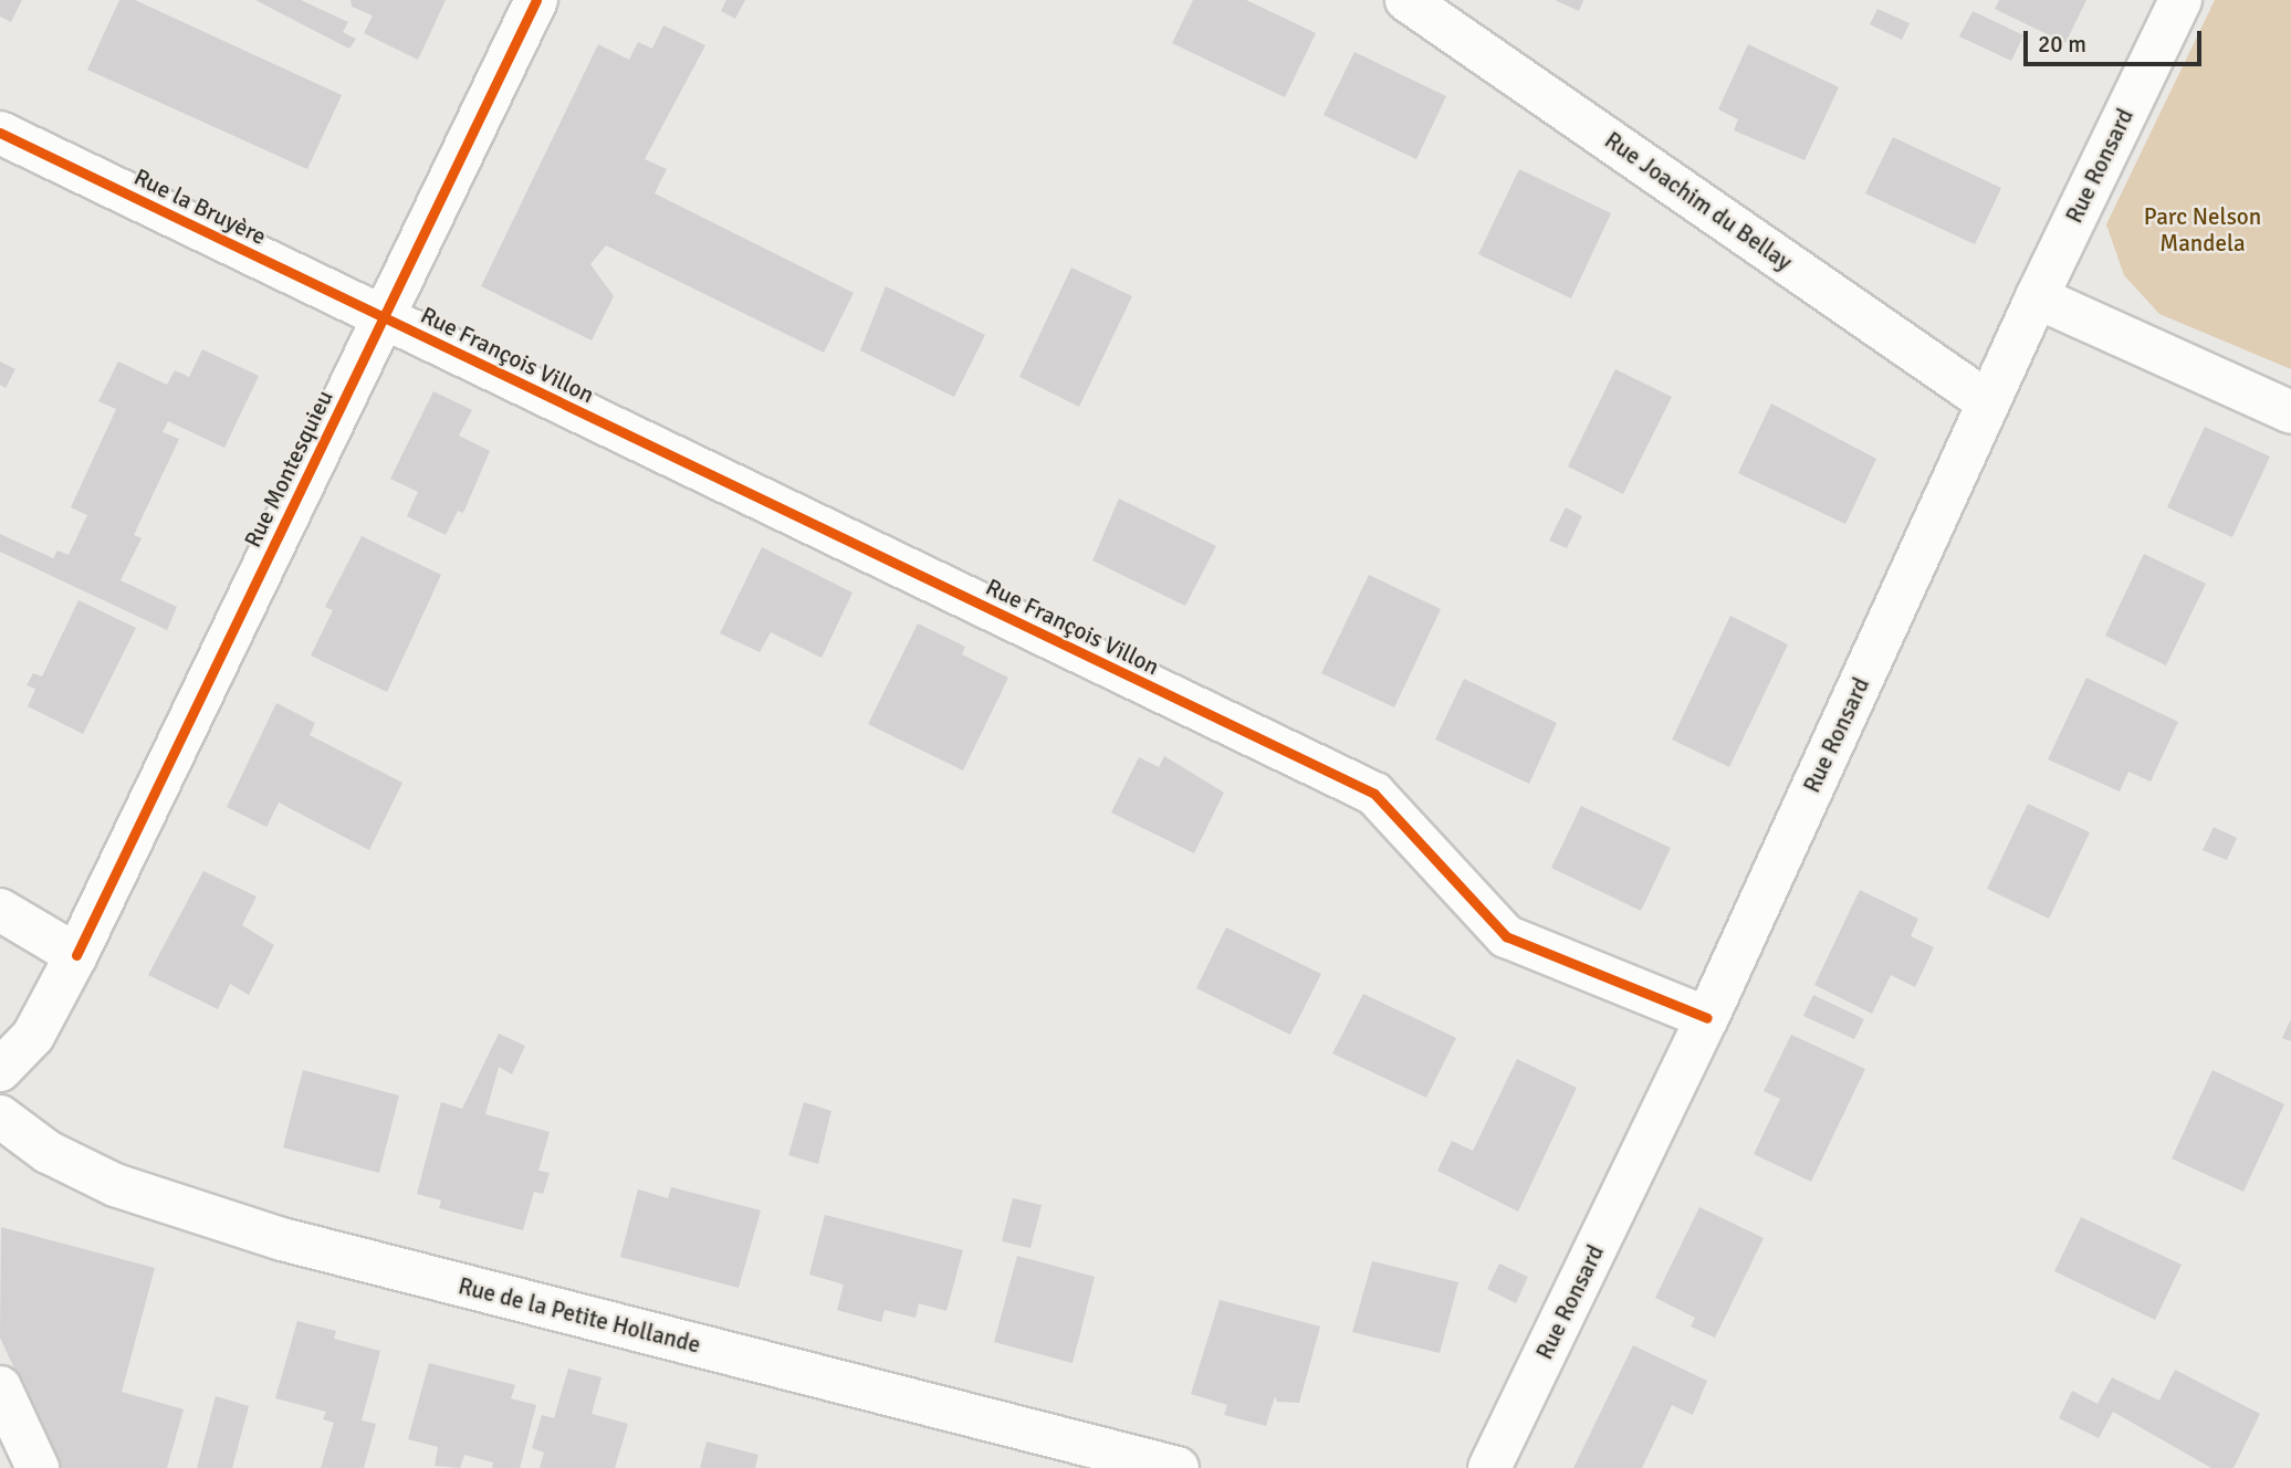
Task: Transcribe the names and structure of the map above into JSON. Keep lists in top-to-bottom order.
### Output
{
  "streets": {
    "street": [
      "Rue Ronsard",
      "Rue Joachim du Bellay",
      "Rue la Bruyère",
      "Rue François Villon",
      "Rue Montesquieu",
      "Rue de la Petite Hollande"
    ]
  },
  "crossings": [
    ["Rue Ronsard", "Rue Joachim du Bellay"],
    ["Rue Ronsard", "Rue François Villon"],
    ["Rue la Bruyère", "Rue François Villon"],
    ["Rue la Bruyère", "Rue Montesquieu"],
    ["Rue François Villon", "Rue Montesquieu"]
  ],
  "parks": ["Parc Nelson Mandela"],
  "scale_bar": "20 m"
}
